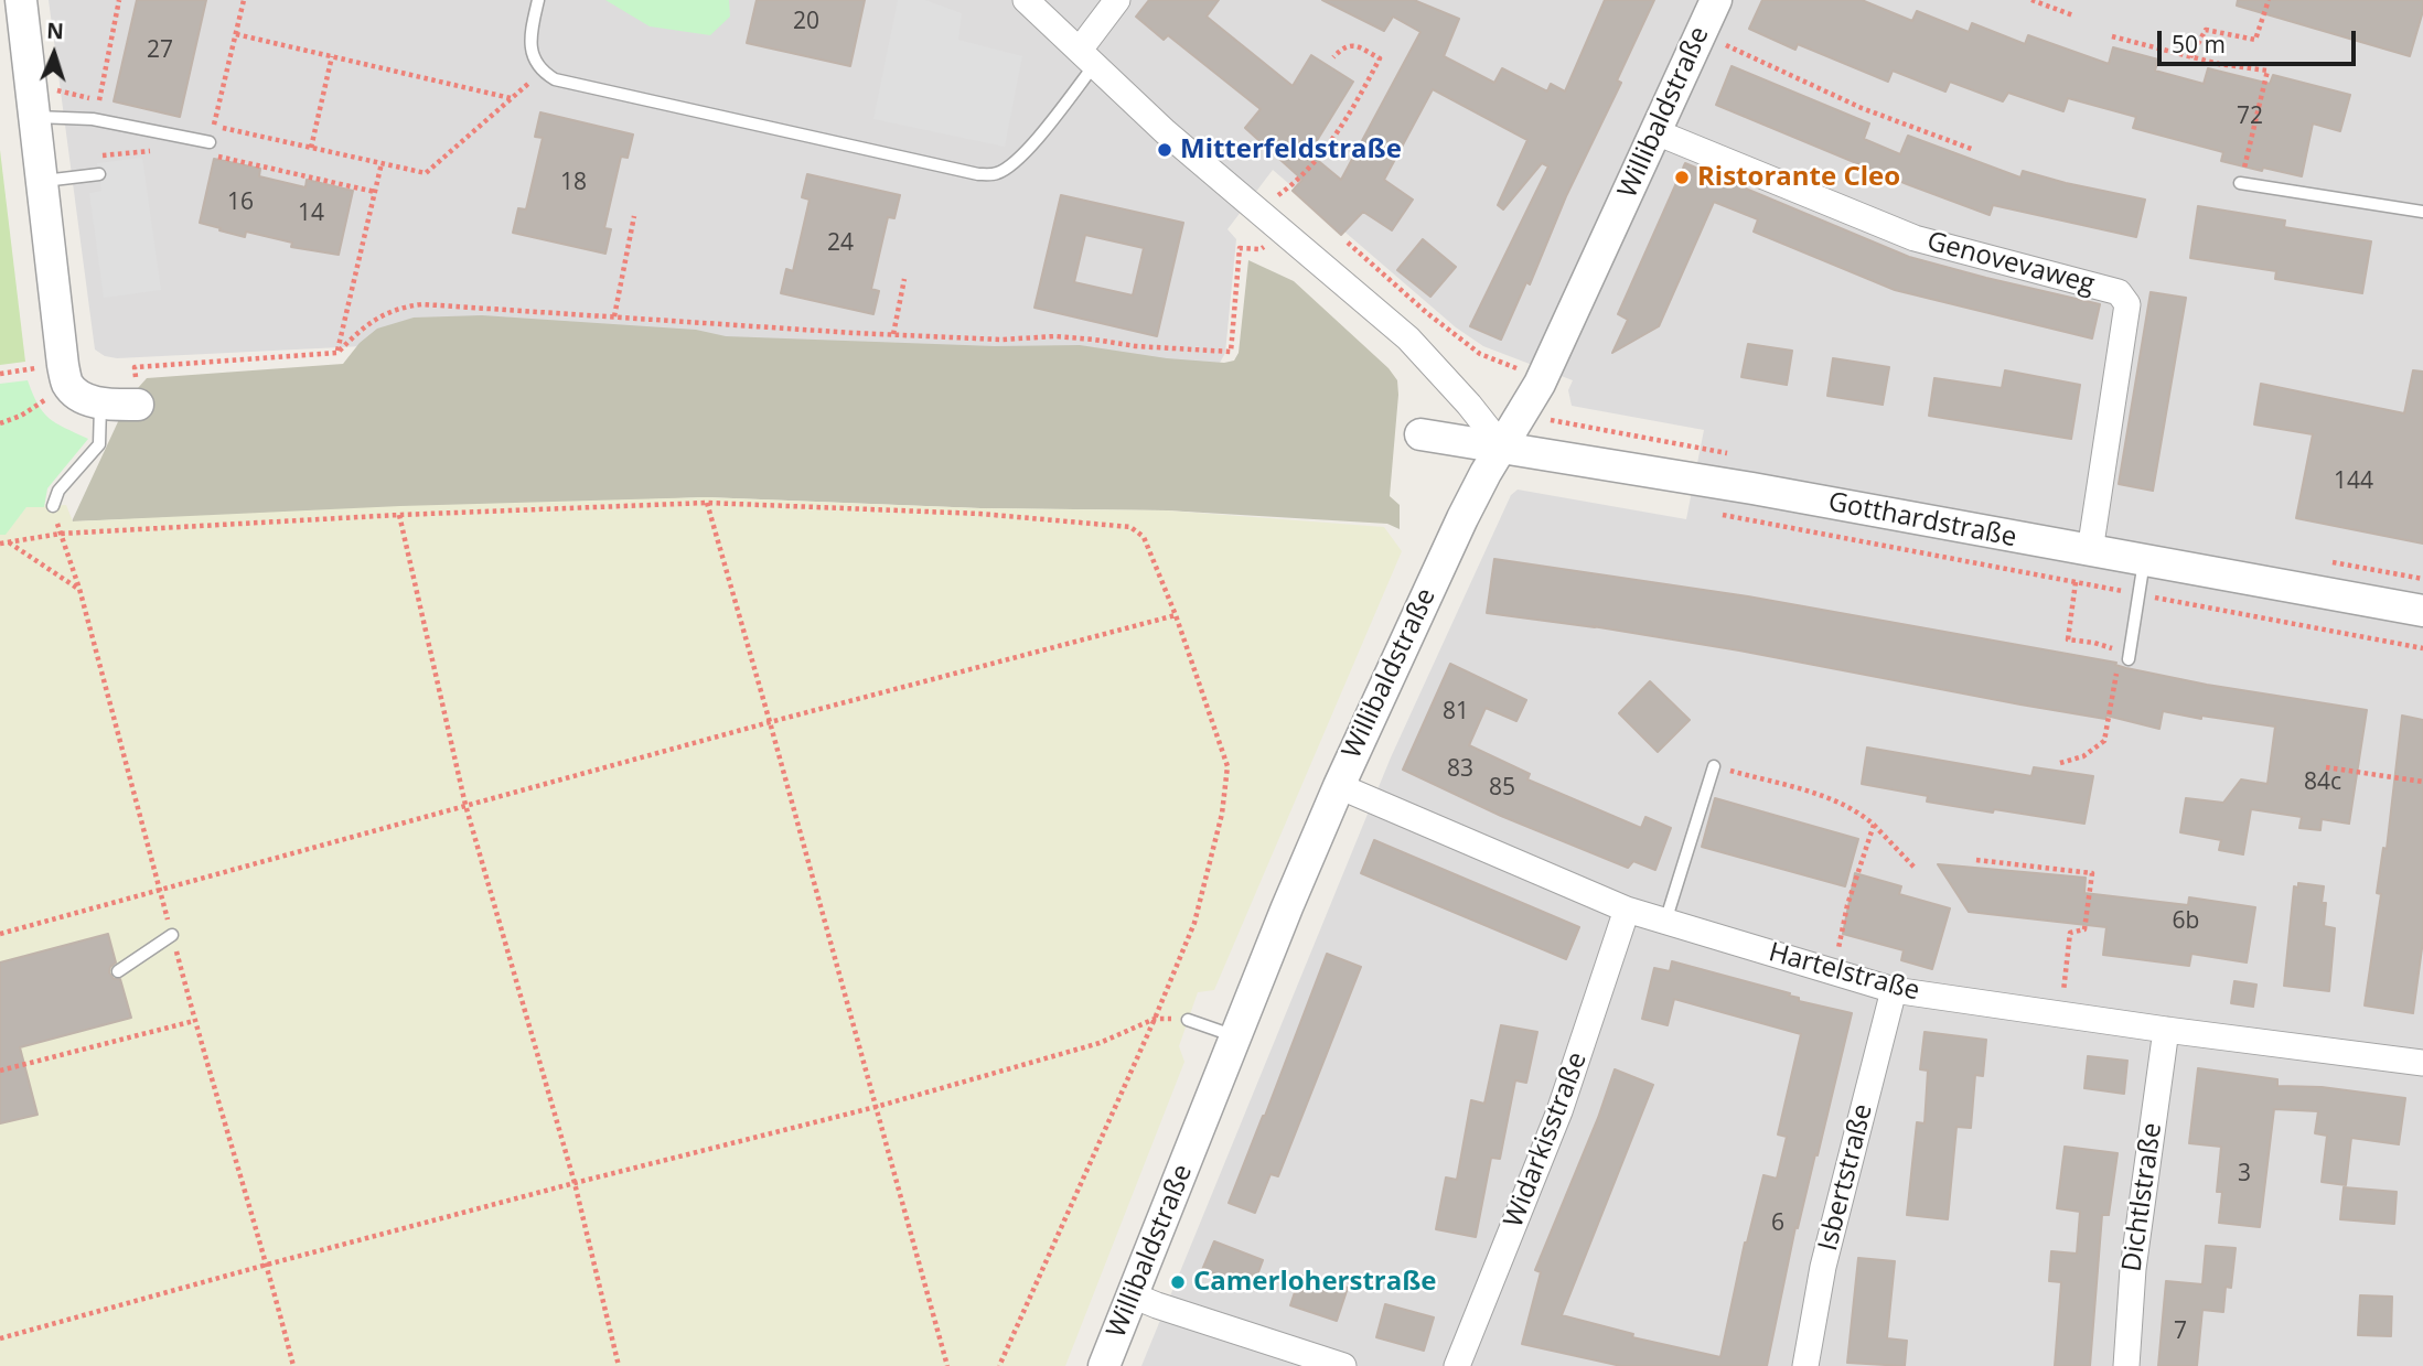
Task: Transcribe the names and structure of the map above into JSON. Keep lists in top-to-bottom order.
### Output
{
  "streets": {
    "street": [
      "Willibaldstraße",
      "Genovevaweg",
      "Gotthardstraße",
      "Hartelstraße",
      "Widarkisstraße",
      "Isbertstraße",
      "Dichtlstraße"
    ]
  },
  "crossings": [
    ["Willibaldstraße", "Genovevaweg"],
    ["Willibaldstraße", "Gotthardstraße"],
    ["Willibaldstraße", "Hartelstraße"],
    ["Genovevaweg", "Gotthardstraße"],
    ["Hartelstraße", "Widarkisstraße"],
    ["Hartelstraße", "Isbertstraße"],
    ["Hartelstraße", "Dichtlstraße"]
  ],
  "places": ["Mitterfeldstraße", "Ristorante Cleo", "Camerloherstraße"],
  "house_numbers": [
    "20",
    "27",
    "72",
    "18",
    "16",
    "14",
    "24",
    "144",
    "81",
    "83",
    "84c",
    "85",
    "6b",
    "3",
    "6",
    "7"
  ],
  "scale_bar": "50 m",
  "north": "top"
}
